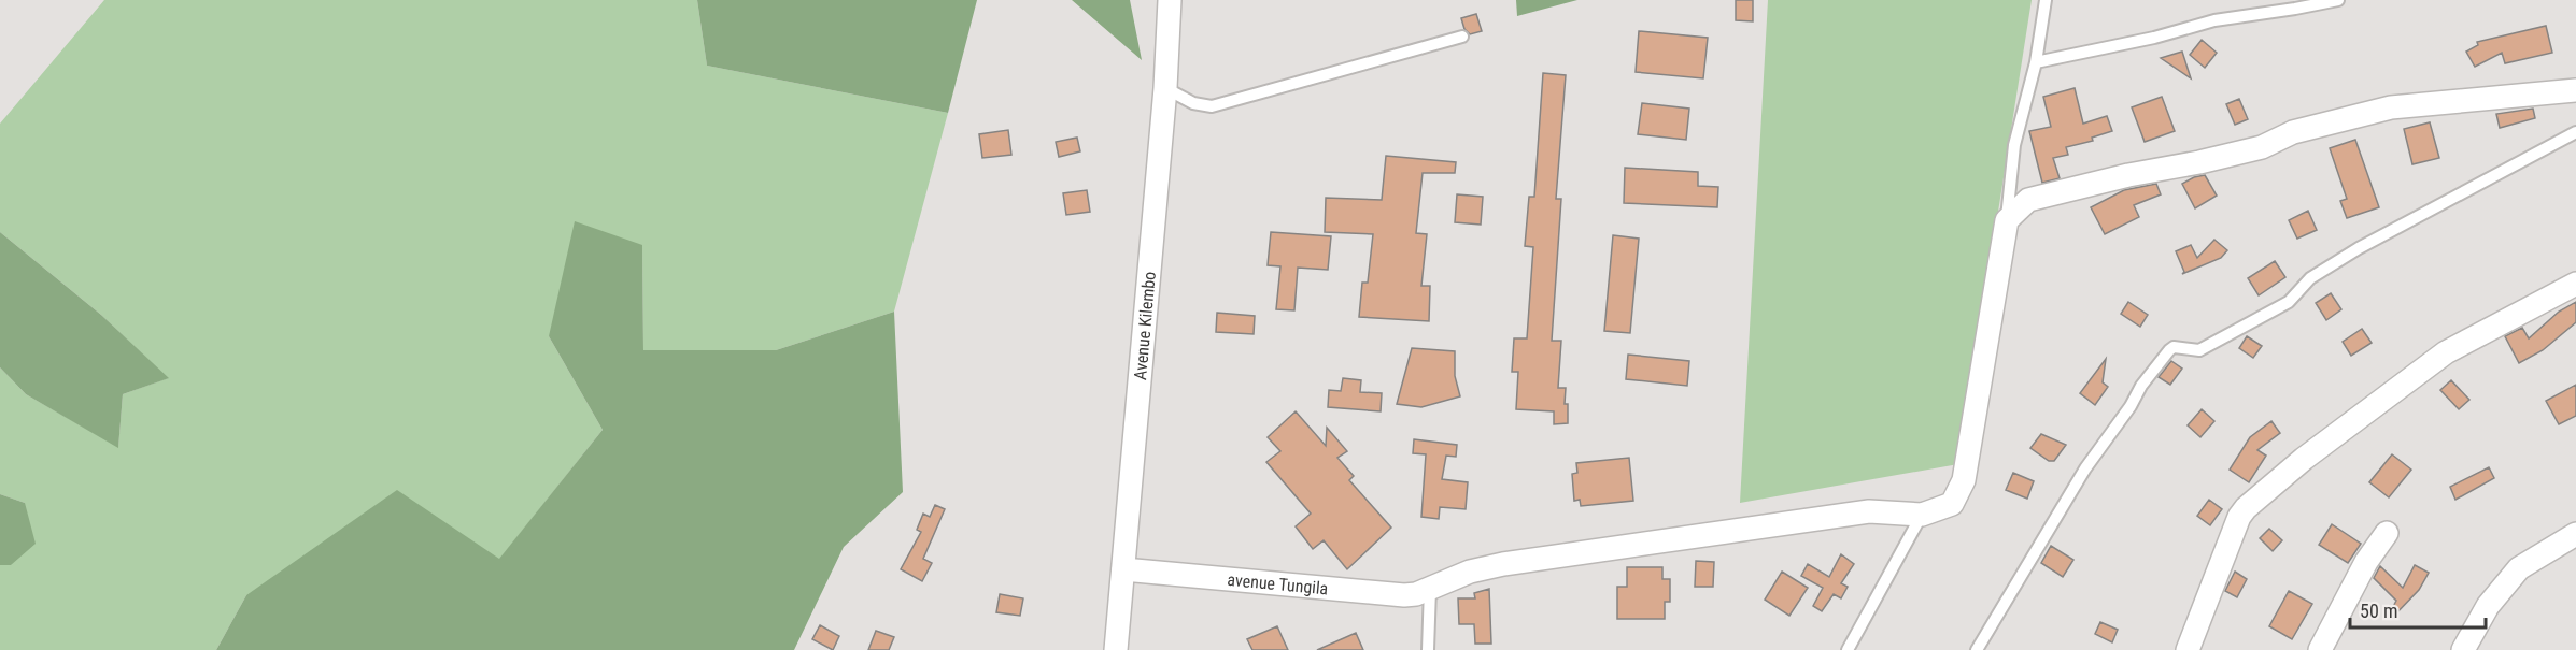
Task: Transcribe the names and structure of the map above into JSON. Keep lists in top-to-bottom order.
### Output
{
  "streets": {
    "street": ["Avenue Kilembo", "avenue Tungila"]
  },
  "crossings": [
    ["Avenue Kilembo", "avenue Tungila"]
  ],
  "scale_bar": "50 m"
}
